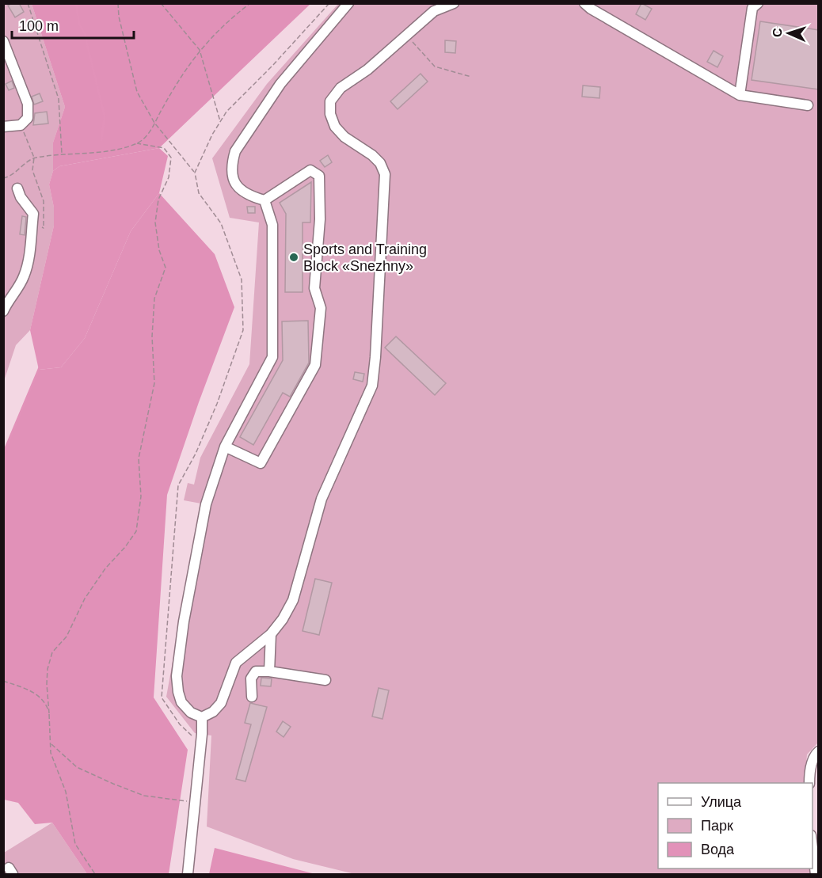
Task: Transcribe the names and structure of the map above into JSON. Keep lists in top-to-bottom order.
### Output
{
  "places": ["Sports and Training Block «Snezhny»"],
  "legend": ["Улица", "Парк", "Вода"],
  "scale_bar": "100 m",
  "north": "left"
}
